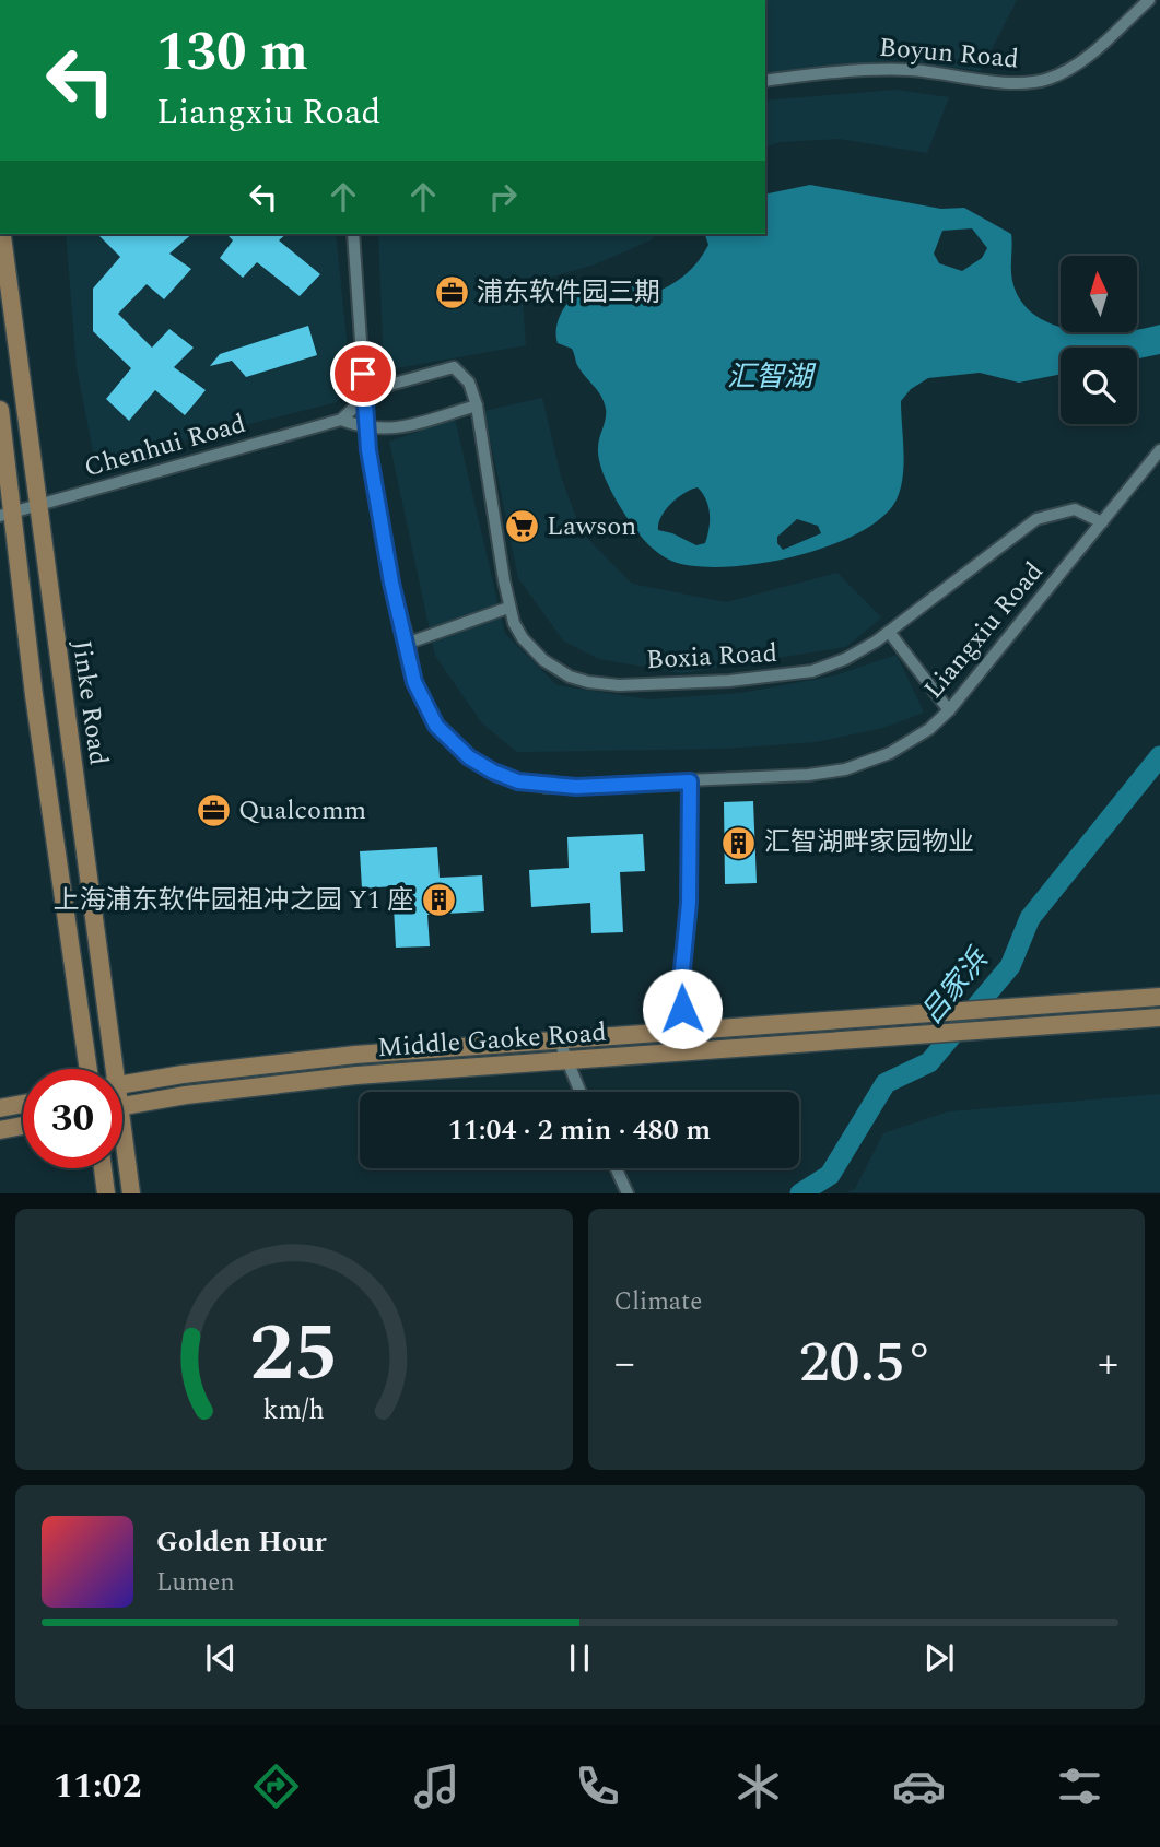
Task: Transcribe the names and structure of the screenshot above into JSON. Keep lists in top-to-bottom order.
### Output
{
  "streets": {
    "main road": ["Jinke Road", "Middle Gaoke Road"],
    "street": [
      "Boyun Road",
      "Chenhui Road",
      "Liangxiu Road",
      "Boxia Road"
    ]
  },
  "crossings": [
    ["Chenhui Road", "Jinke Road"],
    ["Liangxiu Road", "Boxia Road"]
  ],
  "water": ["汇智湖", "吕家浜"],
  "places": {
    "office": ["浦东软件园三期", "Qualcomm"],
    "supermarket": ["Lawson"],
    "building": ["汇智湖畔家园物业", "上海浦东软件园祖冲之园 Y1 座"]
  },
  "north": "top",
  "page": {
    "turn": ["130 m", "Liangxiu Road"],
    "limit": "30",
    "trip": "11:04 · 2 min · 480 m",
    "tile": "Climate",
    "heat": ["−", "20.5°", "+"],
    "song": ["Golden Hour", "Lumen"],
    "tabs": "11:02",
    "gauge": ["25", "km/h"]
  }
}
